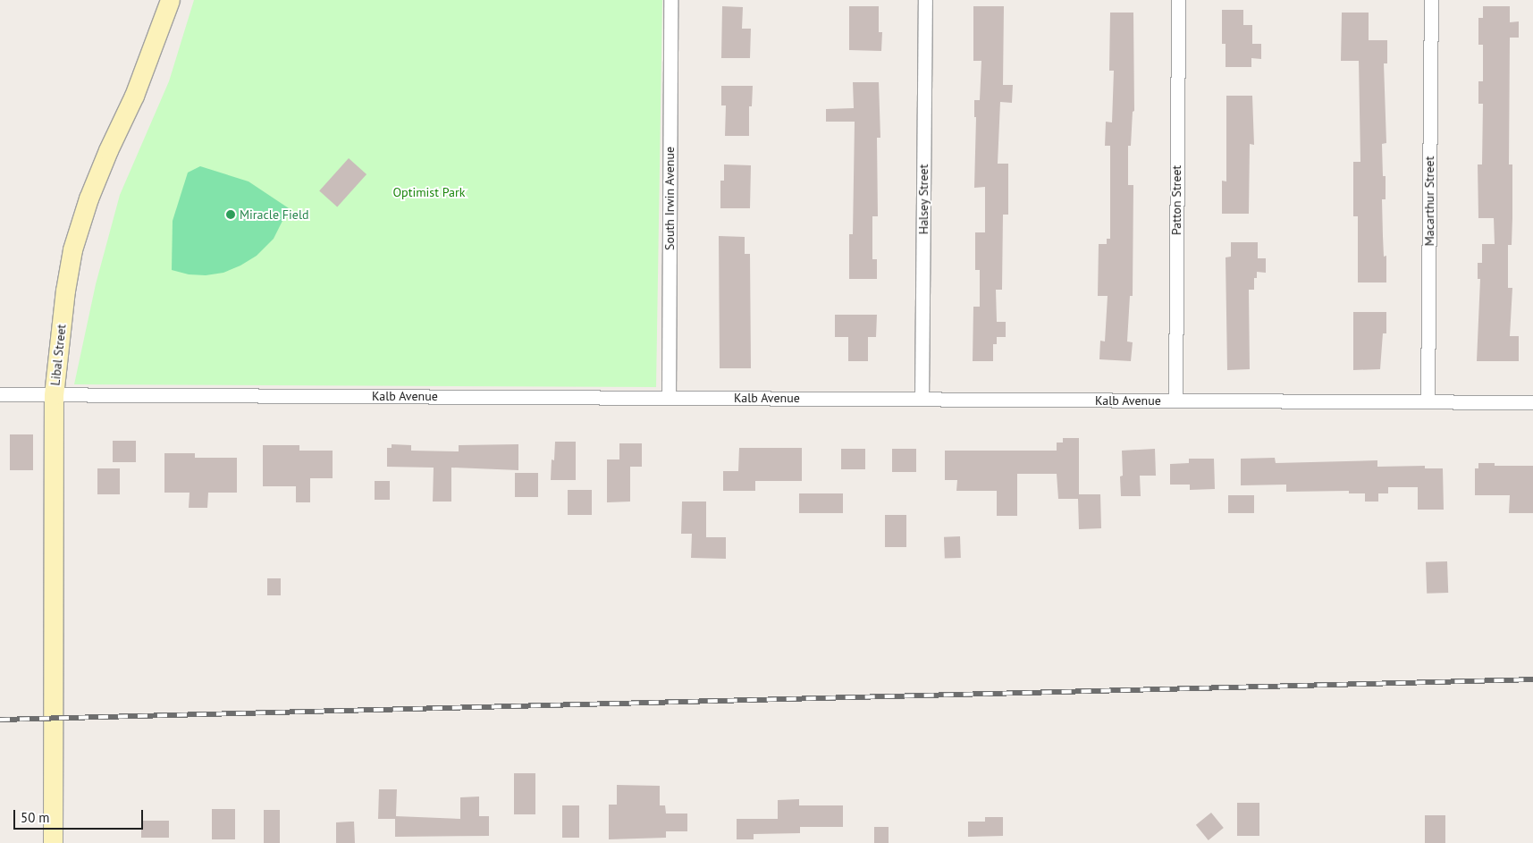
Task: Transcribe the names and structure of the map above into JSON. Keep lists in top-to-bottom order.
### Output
{
  "streets": {
    "street": [
      "South Irwin Avenue",
      "Halsey Street",
      "Patton Street",
      "Macarthur Street",
      "Libal Street",
      "Kalb Avenue"
    ]
  },
  "crossings": [
    ["South Irwin Avenue", "Kalb Avenue"],
    ["Halsey Street", "Kalb Avenue"],
    ["Patton Street", "Kalb Avenue"],
    ["Macarthur Street", "Kalb Avenue"],
    ["Libal Street", "Kalb Avenue"]
  ],
  "parks": ["Optimist Park"],
  "places": ["Miracle Field"],
  "scale_bar": "50 m"
}
